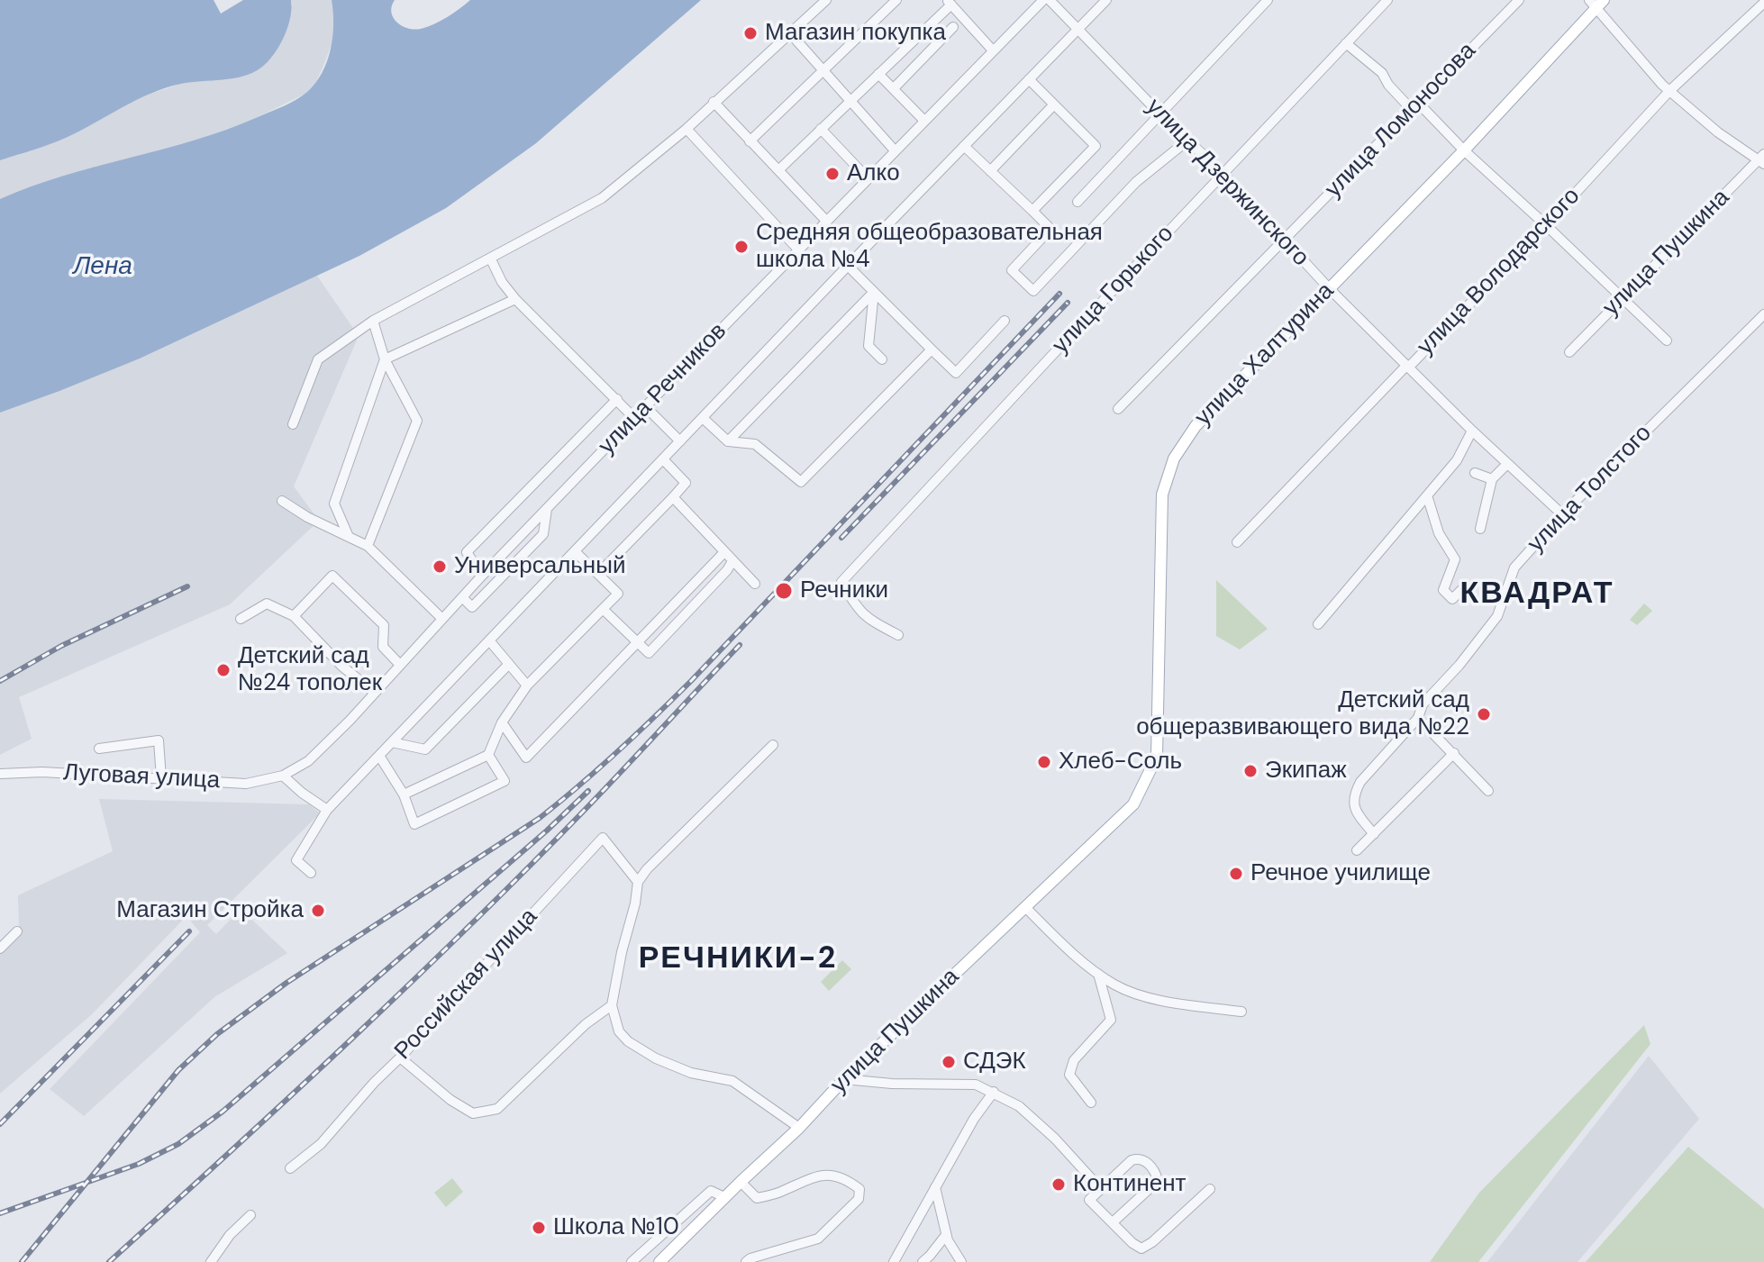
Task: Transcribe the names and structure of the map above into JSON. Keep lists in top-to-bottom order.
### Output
{
  "streets": {
    "main road": ["улица Пушкина", "улица Халтурина"],
    "street": [
      "улица Ломоносова",
      "улица Дзержинского",
      "улица Володарского",
      "улица Горького",
      "улица Речников",
      "улица Толстого",
      "Луговая улица",
      "Российская улица"
    ]
  },
  "crossings": [
    ["улица Ломоносова", "улица Дзержинского"],
    ["улица Дзержинского", "улица Володарского"],
    ["улица Дзержинского", "улица Горького"],
    ["улица Дзержинского", "улица Халтурина"],
    ["улица Дзержинского", "улица Толстого"],
    ["улица Пушкина", "улица Халтурина"],
    ["улица Речников", "Луговая улица"]
  ],
  "districts": ["КВАДРАТ", "РЕЧНИКИ-2"],
  "water": ["Лена"],
  "places": [
    "Магазин покупка",
    "Алко",
    "Средняя общеобразовательная школа №4",
    "Универсальный",
    "Речники",
    "Детский сад №24 тополек",
    "Детский сад общеразвивающего вида №22",
    "Хлеб-Соль",
    "Экипаж",
    "Речное училище",
    "Магазин Стройка",
    "СДЭК",
    "Континент",
    "Школа №10"
  ]
}
